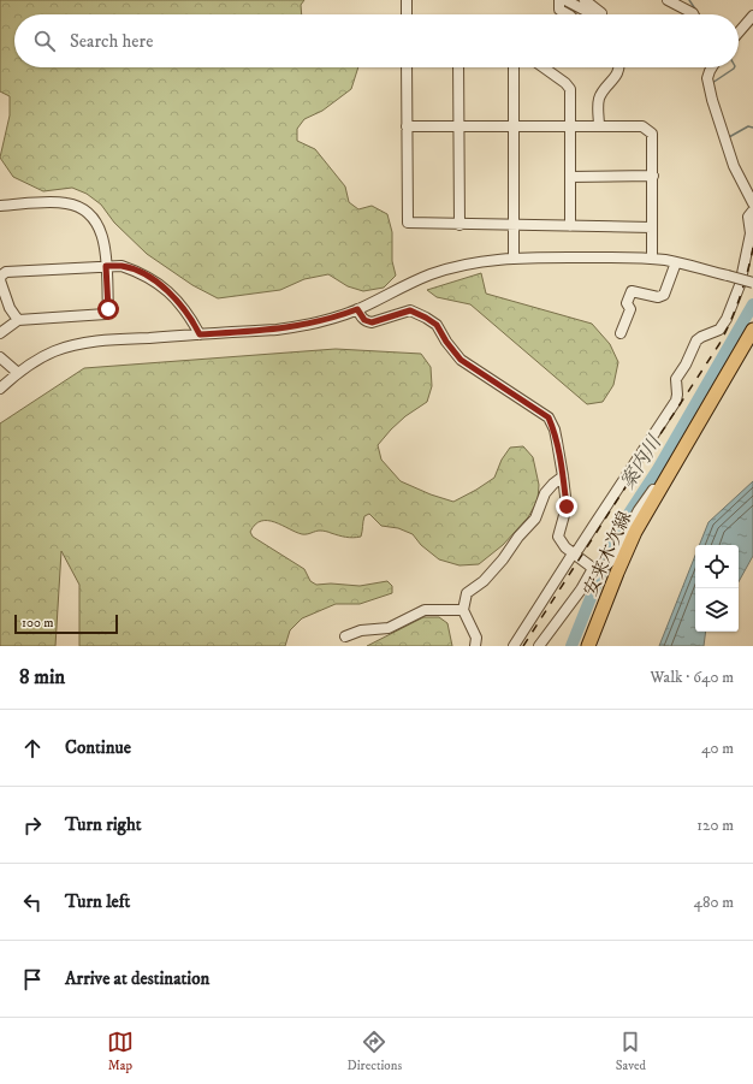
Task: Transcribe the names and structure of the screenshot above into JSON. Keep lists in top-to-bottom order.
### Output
{
  "streets": {
    "main road": ["安来木次線"]
  },
  "water": ["案内川"],
  "scale_bar": "100 m",
  "page": {
    "search": "Search here",
    "scale": "100 m",
    "heading": ["8 min", "Walk · 640 m"],
    "list": [
      ["Continue", "40 m"],
      ["Turn right", "120 m"],
      ["Turn left", "480 m"],
      "Arrive at destination"
    ],
    "nav": ["Map", "Directions", "Saved"]
  }
}
